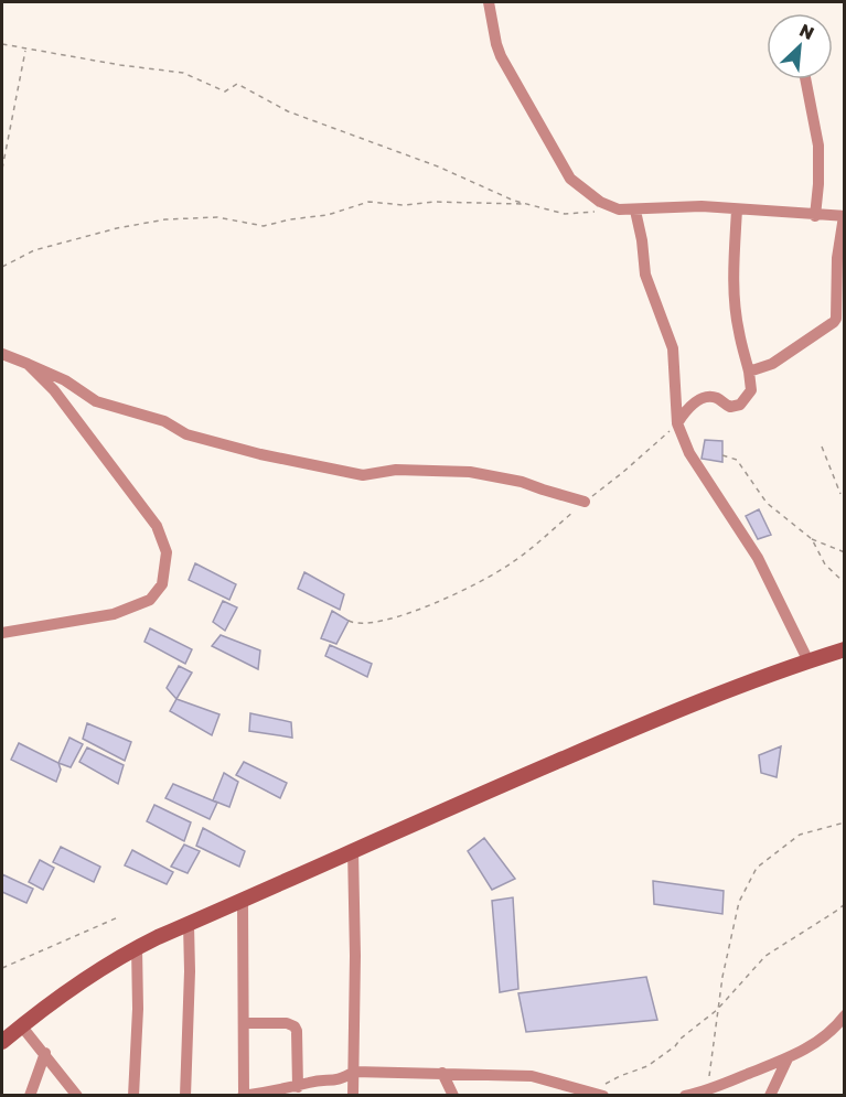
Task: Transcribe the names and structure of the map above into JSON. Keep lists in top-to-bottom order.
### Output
{
  "north": "top right"
}
